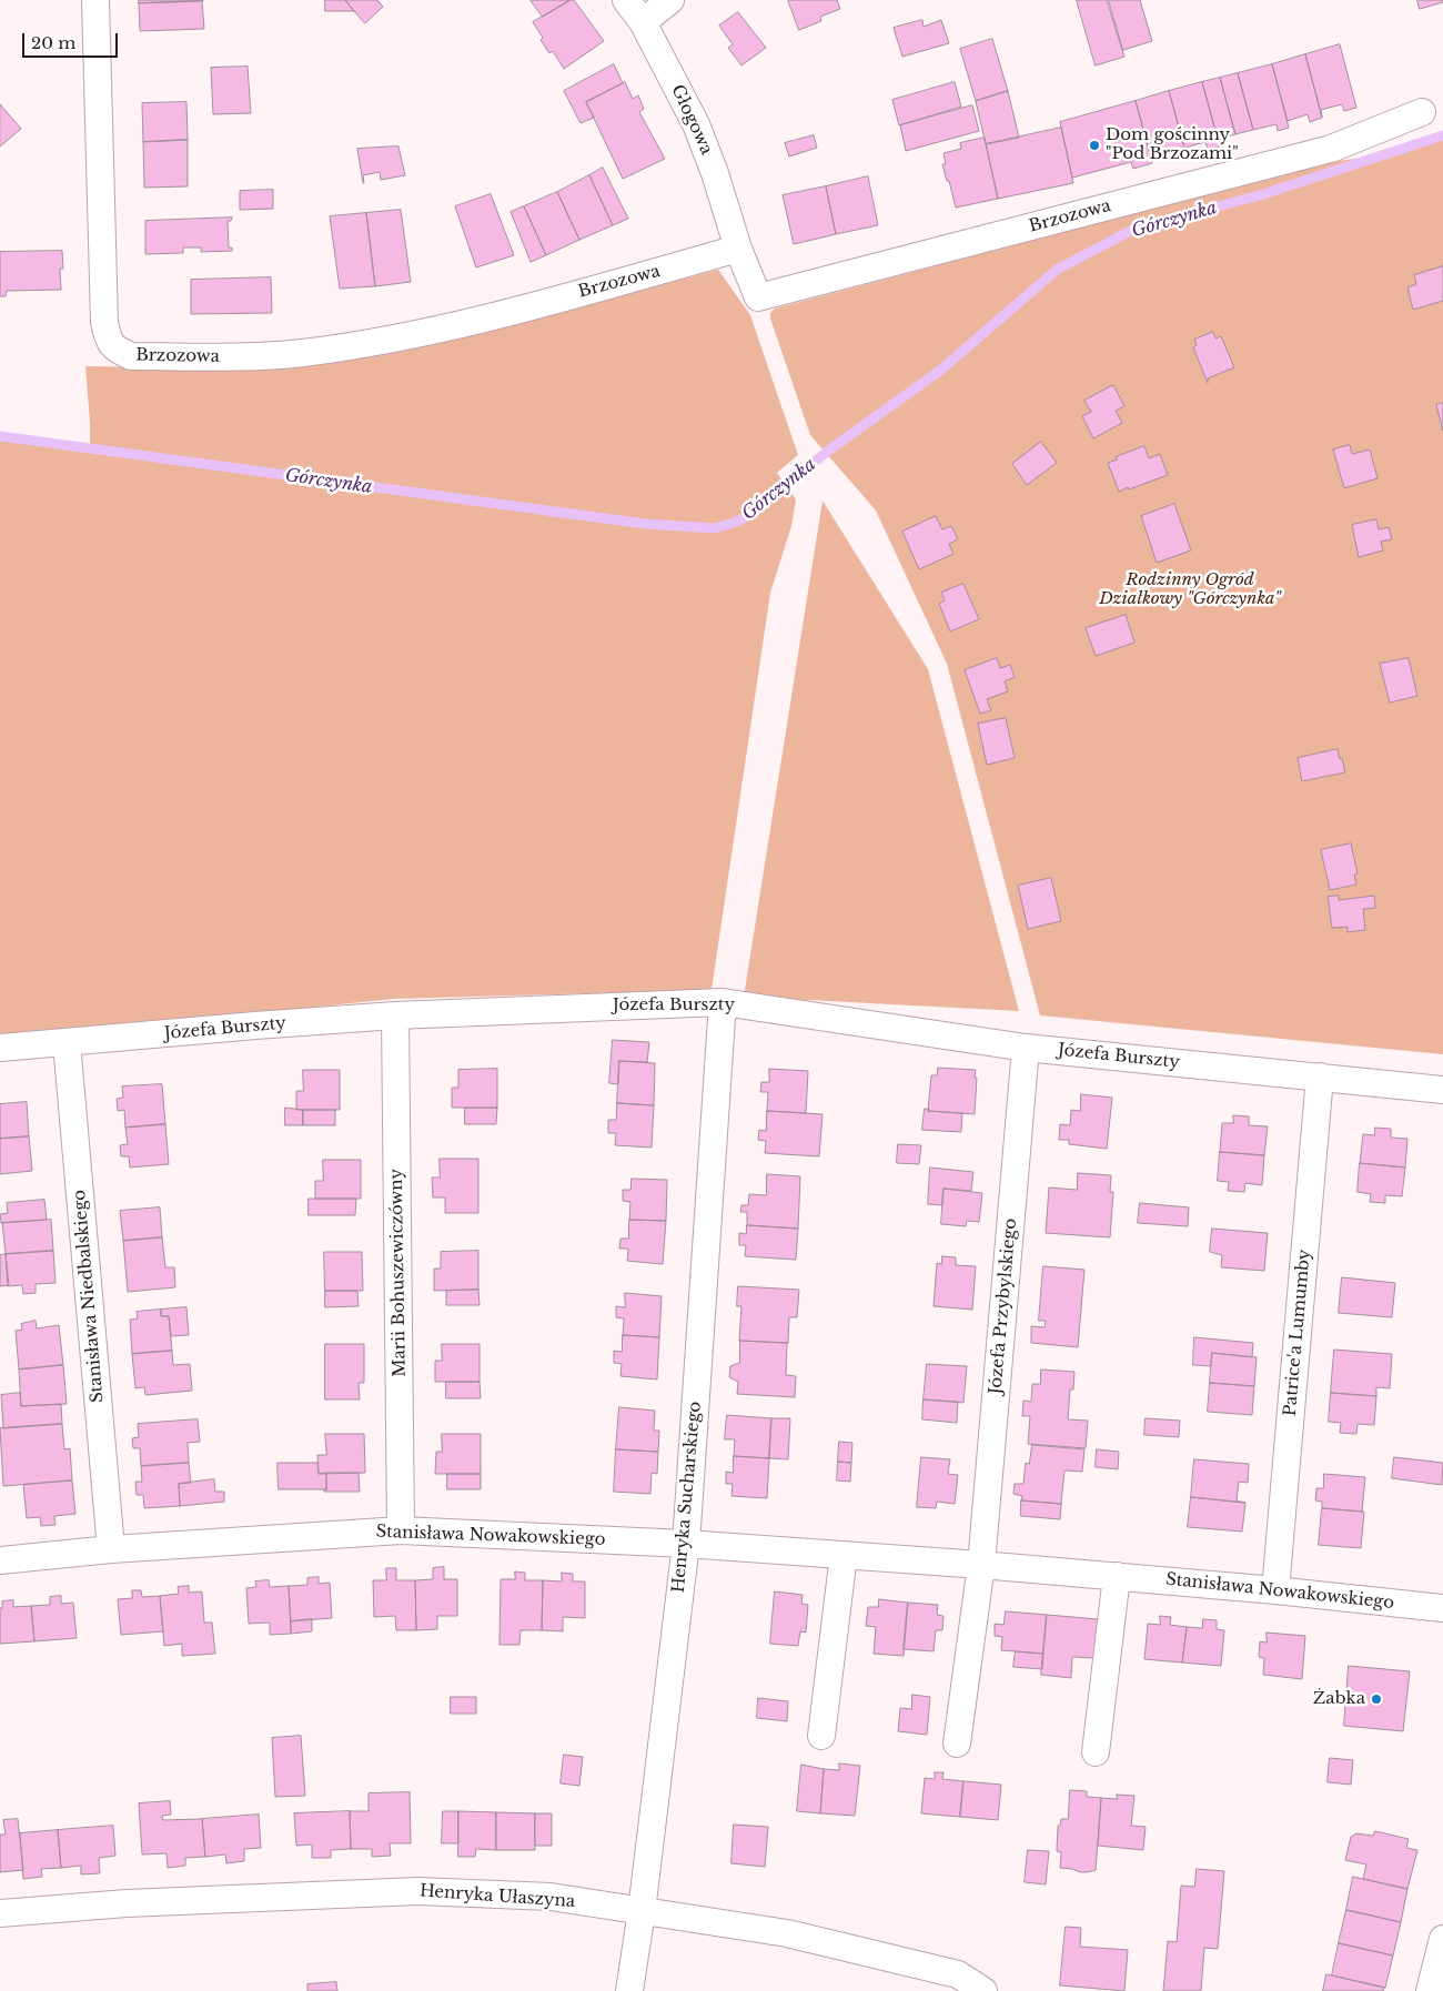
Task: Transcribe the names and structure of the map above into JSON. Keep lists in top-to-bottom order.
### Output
{
  "streets": {
    "street": [
      "Głogowa",
      "Brzozowa",
      "Józefa Burszty",
      "Marii Bohuszewiczówny",
      "Stanisława Niedbalskiego",
      "Józefa Przybylskiego",
      "Patrice'a Lumumby",
      "Henryka Sucharskiego",
      "Stanisława Nowakowskiego",
      "Henryka Ułaszyna"
    ]
  },
  "crossings": [
    ["Głogowa", "Brzozowa"],
    ["Józefa Burszty", "Marii Bohuszewiczówny"],
    ["Józefa Burszty", "Stanisława Niedbalskiego"],
    ["Józefa Burszty", "Józefa Przybylskiego"],
    ["Józefa Burszty", "Patrice'a Lumumby"],
    ["Józefa Burszty", "Henryka Sucharskiego"],
    ["Marii Bohuszewiczówny", "Stanisława Nowakowskiego"],
    ["Stanisława Niedbalskiego", "Stanisława Nowakowskiego"],
    ["Józefa Przybylskiego", "Stanisława Nowakowskiego"],
    ["Patrice'a Lumumby", "Stanisława Nowakowskiego"],
    ["Henryka Sucharskiego", "Stanisława Nowakowskiego"],
    ["Henryka Sucharskiego", "Henryka Ułaszyna"]
  ],
  "water": ["Górczynka"],
  "parks": ["Rodzinny Ogród Działkowy \"Górczynka\""],
  "places": ["Dom gościnny \"Pod Brzozami\"", "Żabka"],
  "scale_bar": "20 m"
}
